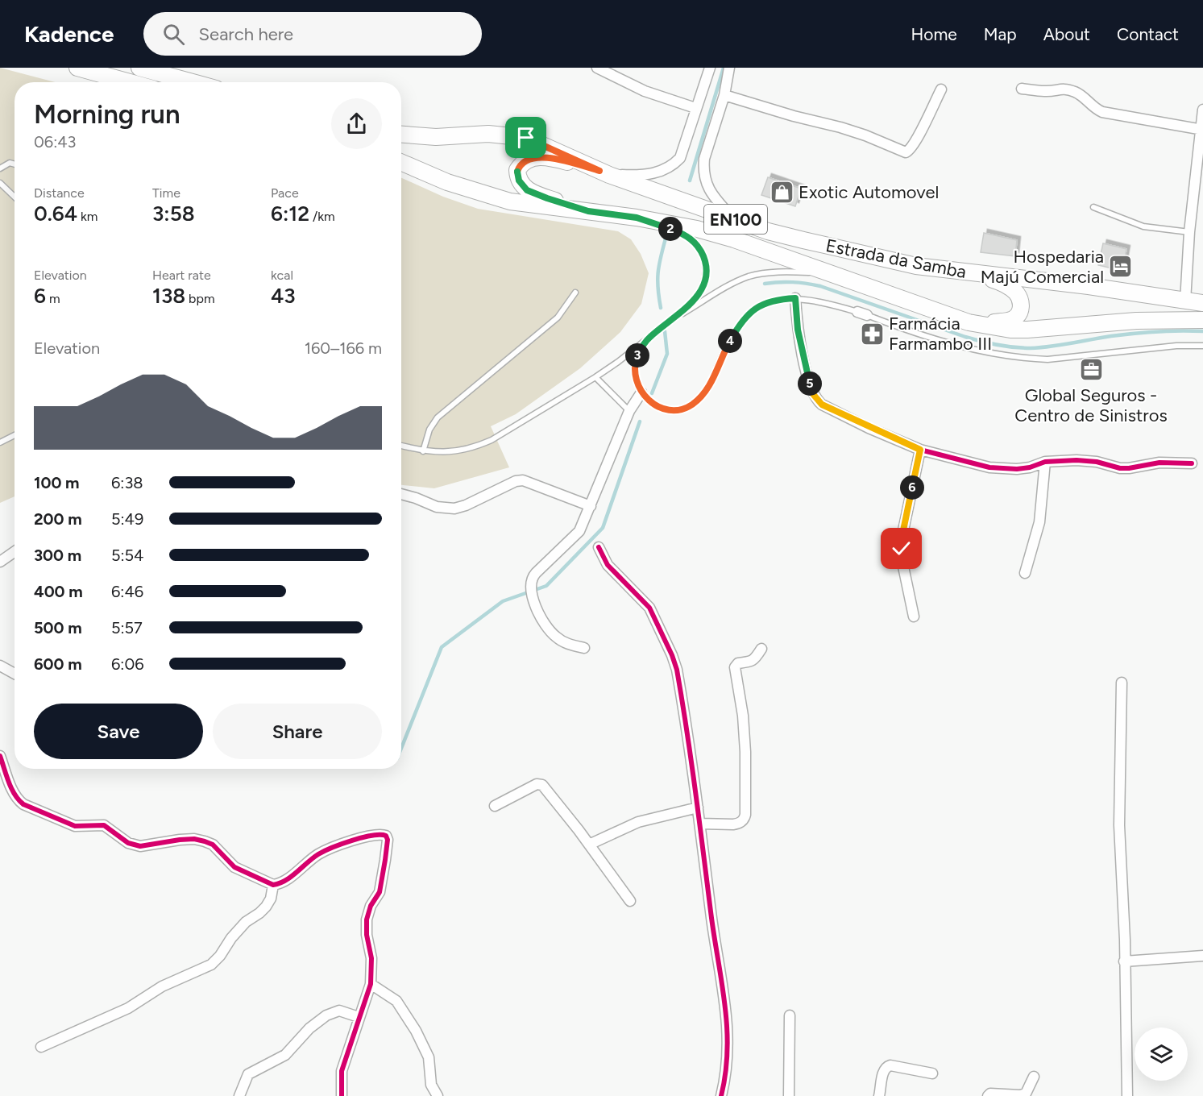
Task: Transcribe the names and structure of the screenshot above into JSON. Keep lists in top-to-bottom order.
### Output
{
  "streets": {
    "main road": ["EN100", "Estrada da Samba"]
  },
  "crossings": [
    ["EN100", "Estrada da Samba"]
  ],
  "places": {
    "shop": ["Exotic Automovel"],
    "hotel": ["Hospedaria Majú Comercial"],
    "pharmacy": ["Farmácia Farmambo III"],
    "office": ["Global Seguros - Centro de Sinistros"]
  },
  "page": {
    "header": "Kadence",
    "search": "Search here",
    "nav": [
      "Home",
      "Map",
      "About",
      "Contact"
    ],
    "heading": ["Morning run", "06:43"],
    "stats": [
      ["Distance", "0.64 km"],
      ["Time", "3:58"],
      ["Pace", "6:12 /km"],
      ["Elevation", "6 m"],
      ["Heart rate", "138 bpm"],
      ["kcal", "43"]
    ],
    "pins": [
      "2",
      "4",
      "3",
      "5",
      "6"
    ],
    "chart": ["Elevation", "160–166 m"],
    "list": [
      {
        "name": "100 m",
        "note": "6:38"
      },
      {
        "name": "200 m",
        "note": "5:49"
      },
      {
        "name": "300 m",
        "note": "5:54"
      },
      {
        "name": "400 m",
        "note": "6:46"
      },
      {
        "name": "500 m",
        "note": "5:57"
      },
      {
        "name": "600 m",
        "note": "6:06"
      }
    ],
    "buttons": ["Save", "Share"]
  }
}
